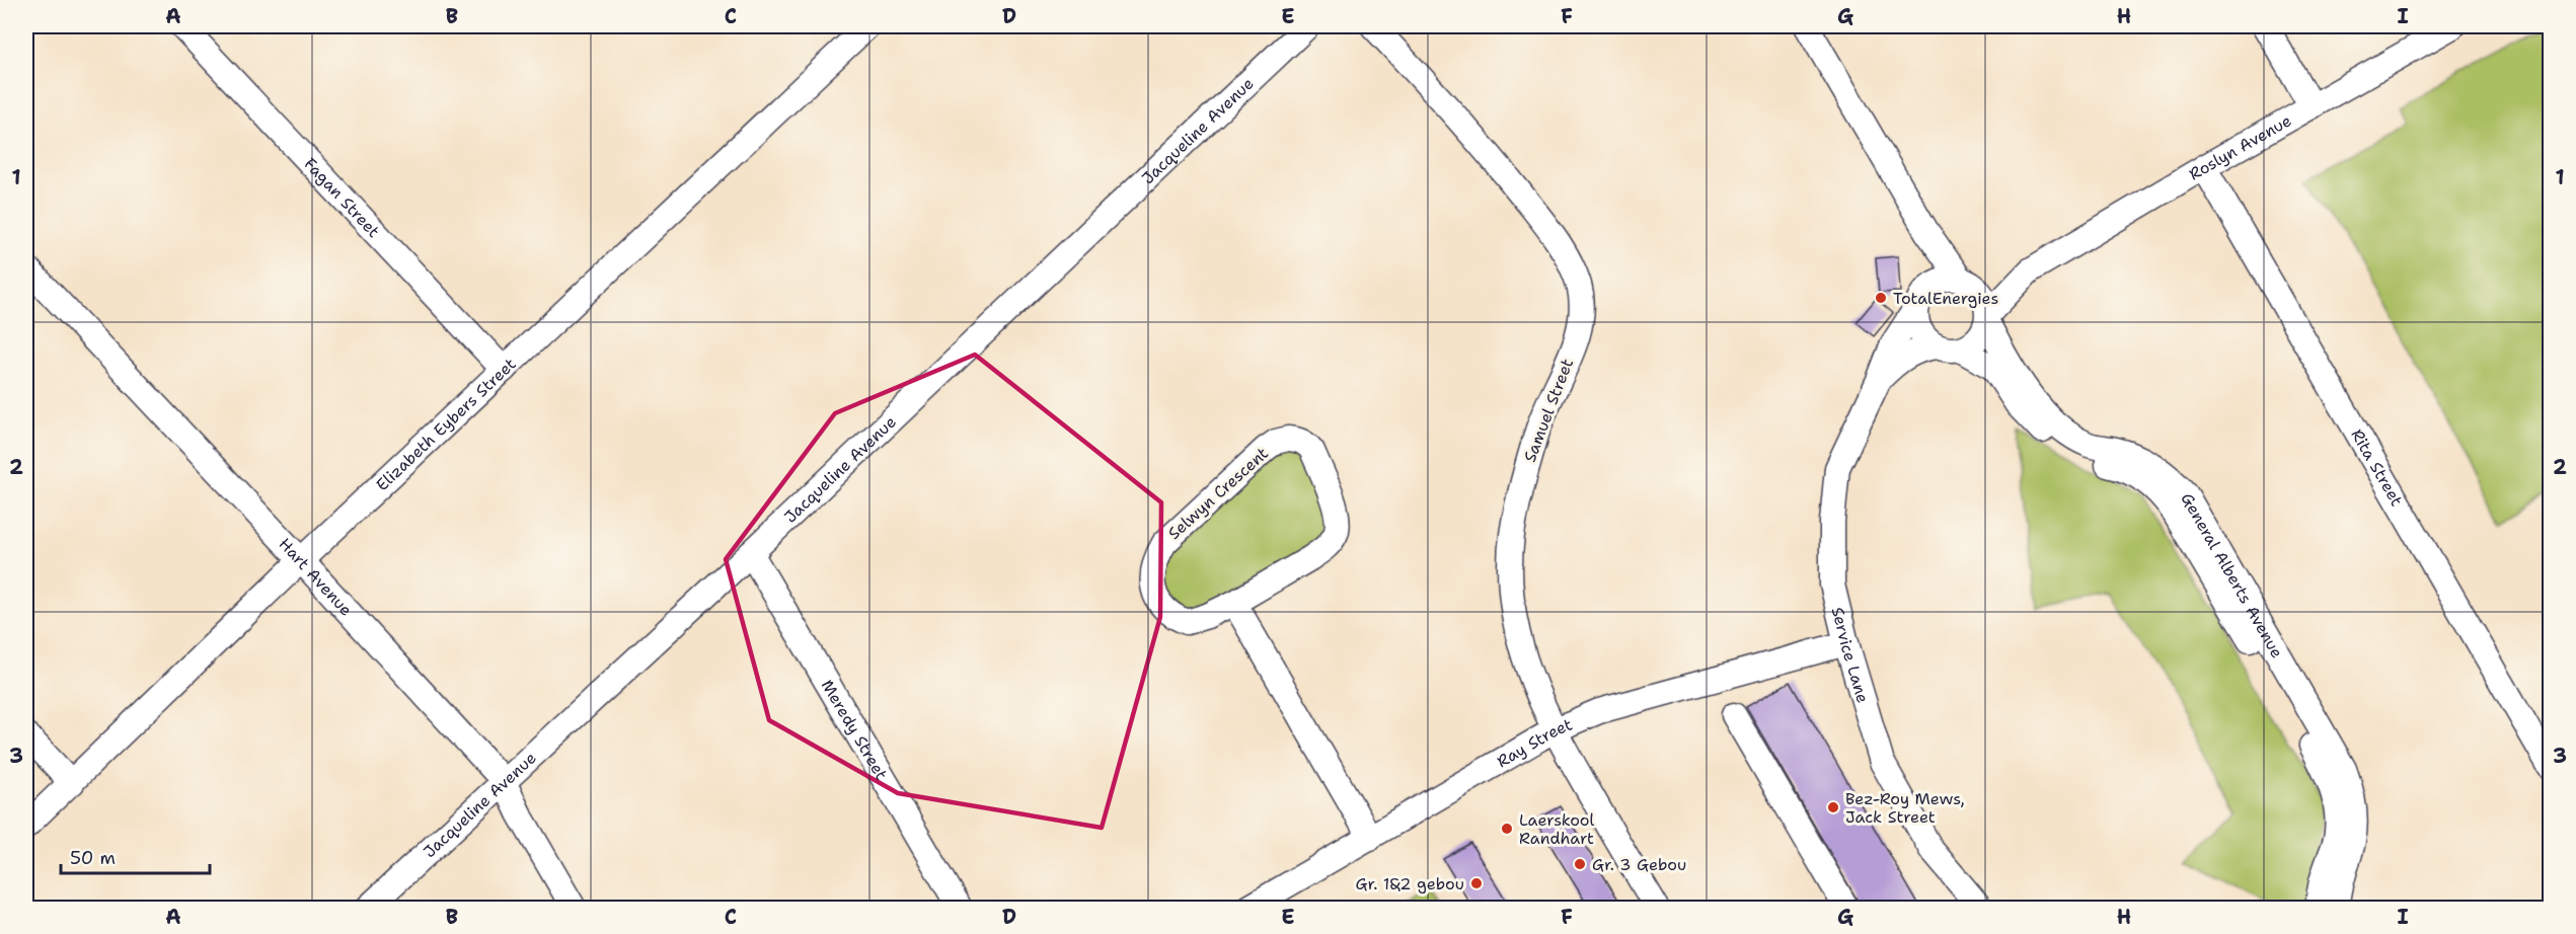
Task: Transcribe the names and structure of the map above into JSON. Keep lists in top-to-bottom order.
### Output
{
  "streets": {
    "street": [
      "Jacqueline Avenue",
      "Roslyn Avenue",
      "Fagan Street",
      "Samuel Street",
      "Elizabeth Eybers Street",
      "Rita Street",
      "Selwyn Crescent",
      "General Alberts Avenue",
      "Hart Avenue",
      "Service Lane",
      "Meredy Street",
      "Ray Street"
    ]
  },
  "crossings": [
    ["Jacqueline Avenue", "Hart Avenue"],
    ["Jacqueline Avenue", "Meredy Street"],
    ["Roslyn Avenue", "Rita Street"],
    ["Fagan Street", "Elizabeth Eybers Street"],
    ["Samuel Street", "Ray Street"],
    ["Elizabeth Eybers Street", "Hart Avenue"],
    ["General Alberts Avenue", "Service Lane"],
    ["Service Lane", "Ray Street"]
  ],
  "places": [
    "TotalEnergies",
    "Bez-Roy Mews, Jack Street",
    "Laerskool Randhart",
    "Gr. 3 Gebou",
    "Gr. 1&2 gebou"
  ],
  "scale_bar": "50 m",
  "grid": {
    "columns": [
      "A",
      "B",
      "C",
      "D",
      "E",
      "F",
      "G",
      "H",
      "I"
    ],
    "rows": ["1", "2", "3"]
  }
}
